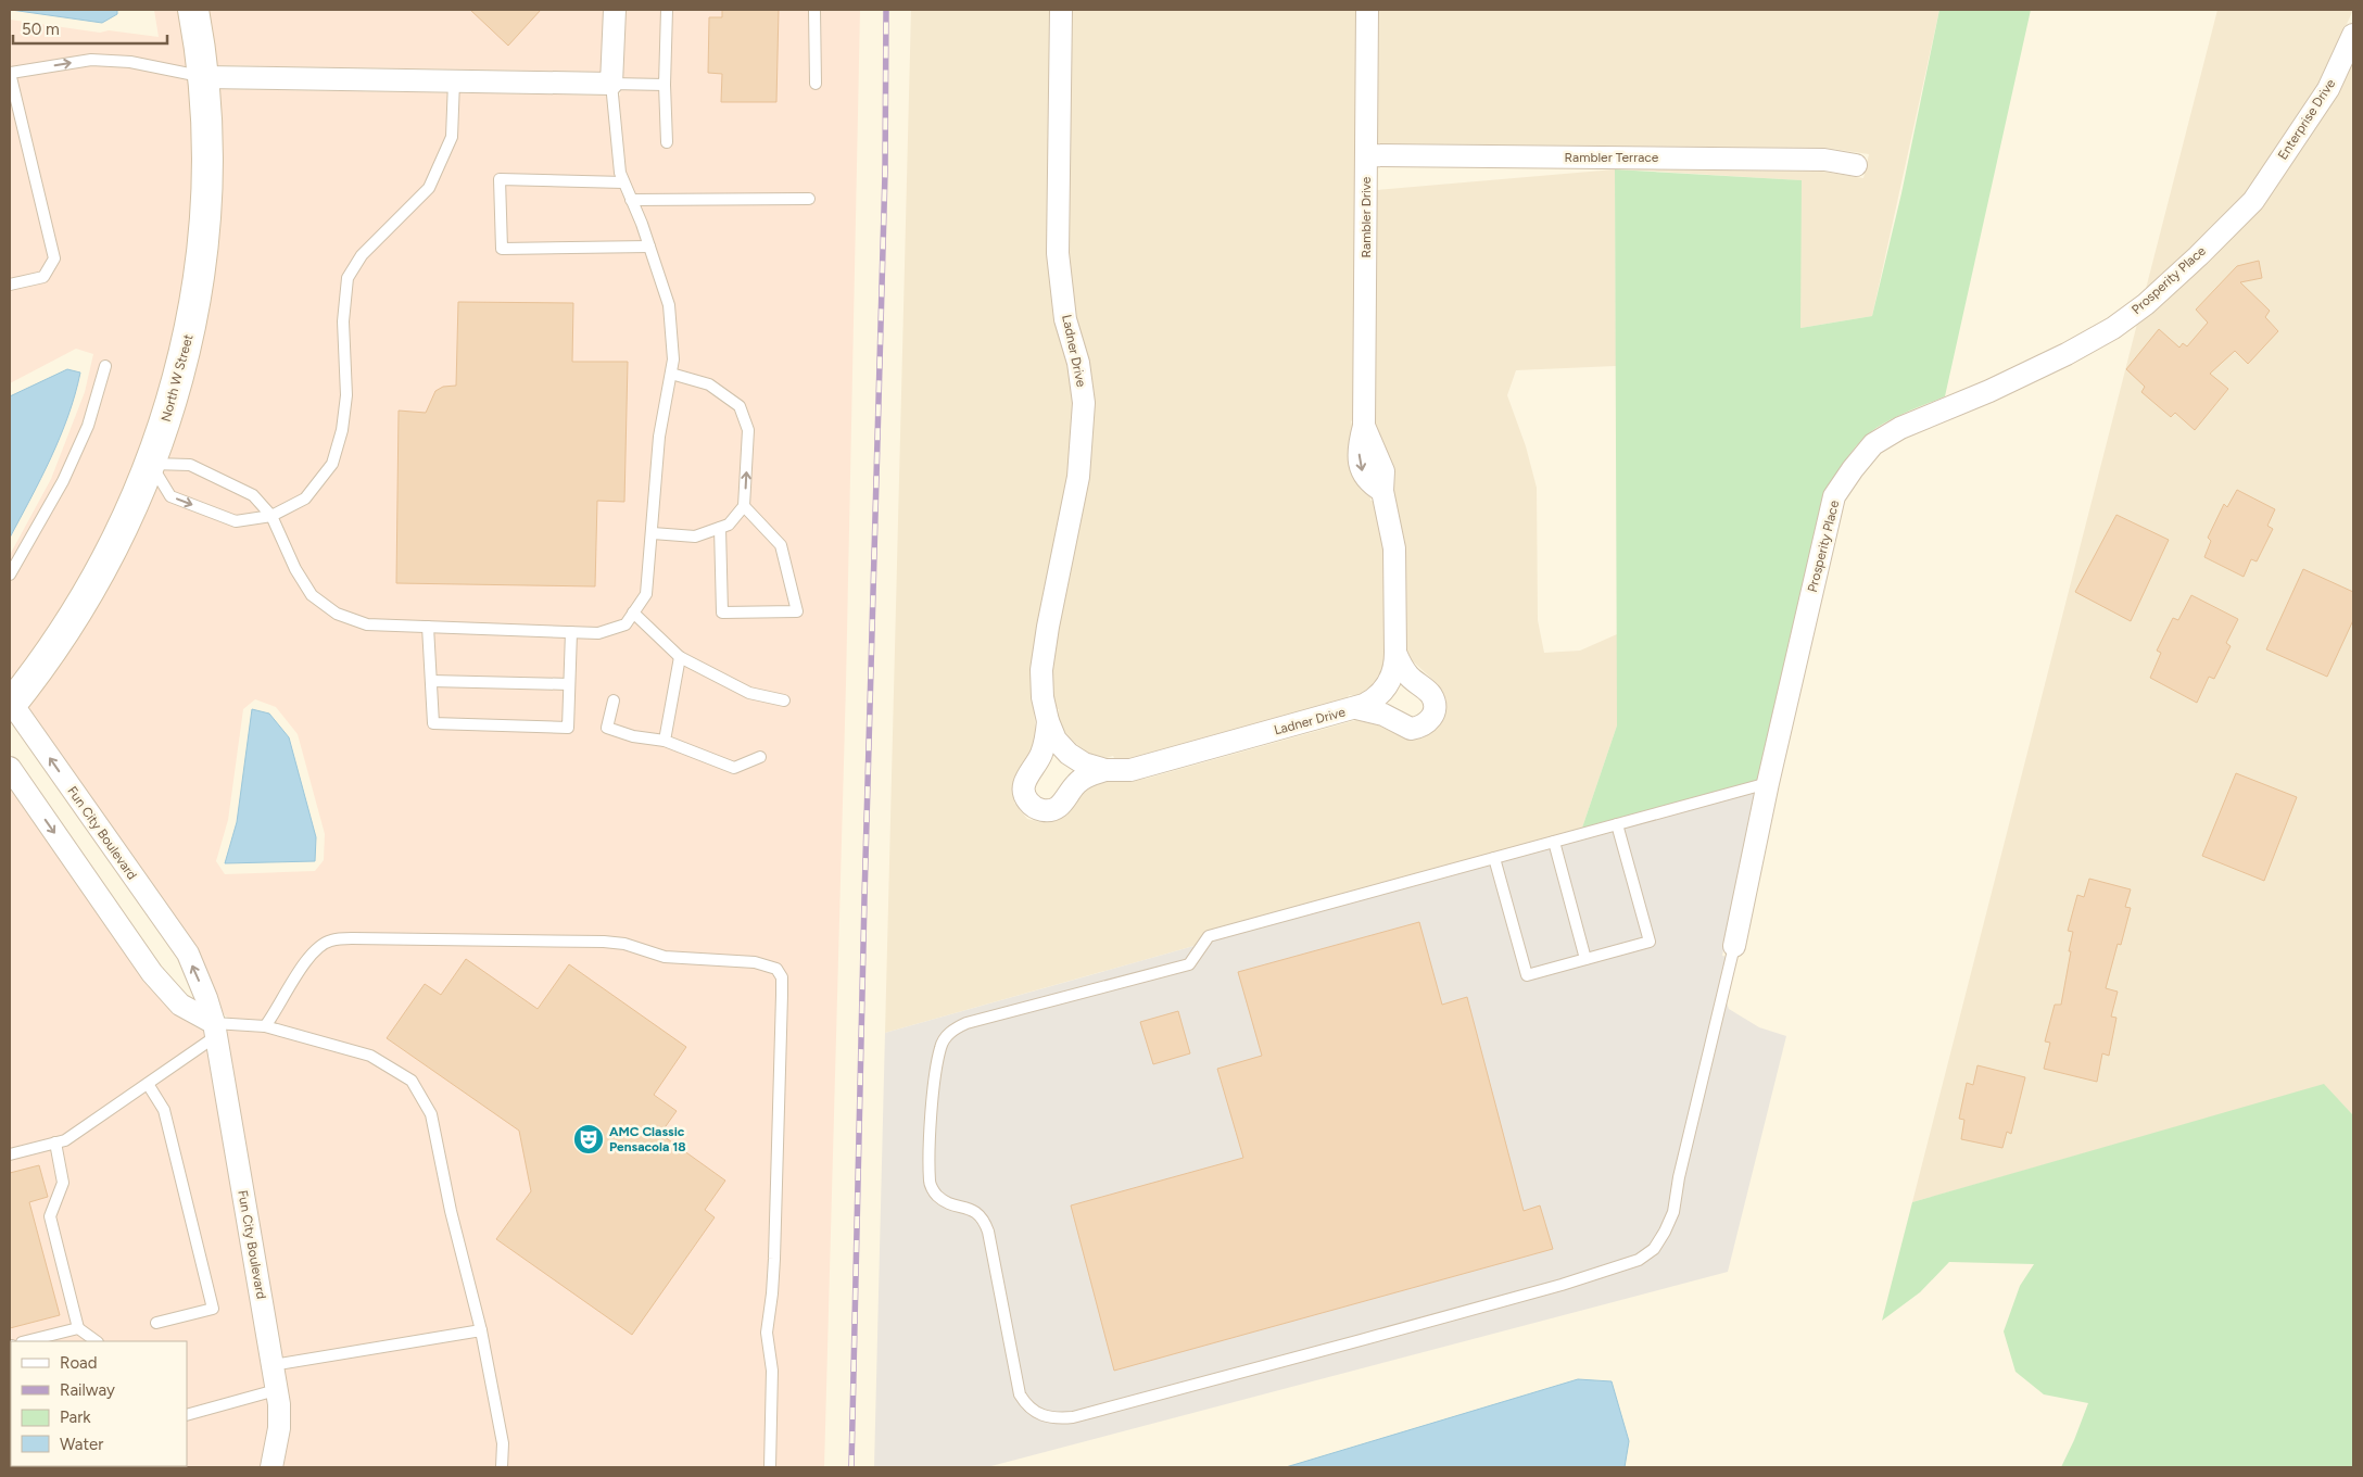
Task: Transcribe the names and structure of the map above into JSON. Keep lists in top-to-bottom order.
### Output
{
  "streets": {
    "main road": ["North W Street"],
    "street": [
      "Enterprise Drive",
      "Rambler Terrace",
      "Rambler Drive",
      "Prosperity Place",
      "Ladner Drive",
      "Fun City Boulevard"
    ]
  },
  "crossings": [
    ["Enterprise Drive", "Prosperity Place"],
    ["Rambler Terrace", "Rambler Drive"],
    ["Rambler Drive", "Ladner Drive"],
    ["North W Street", "Fun City Boulevard"]
  ],
  "places": {
    "theatre": ["AMC Classic Pensacola 18"]
  },
  "legend": [
    "Road",
    "Railway",
    "Park",
    "Water"
  ],
  "scale_bar": "50 m"
}
